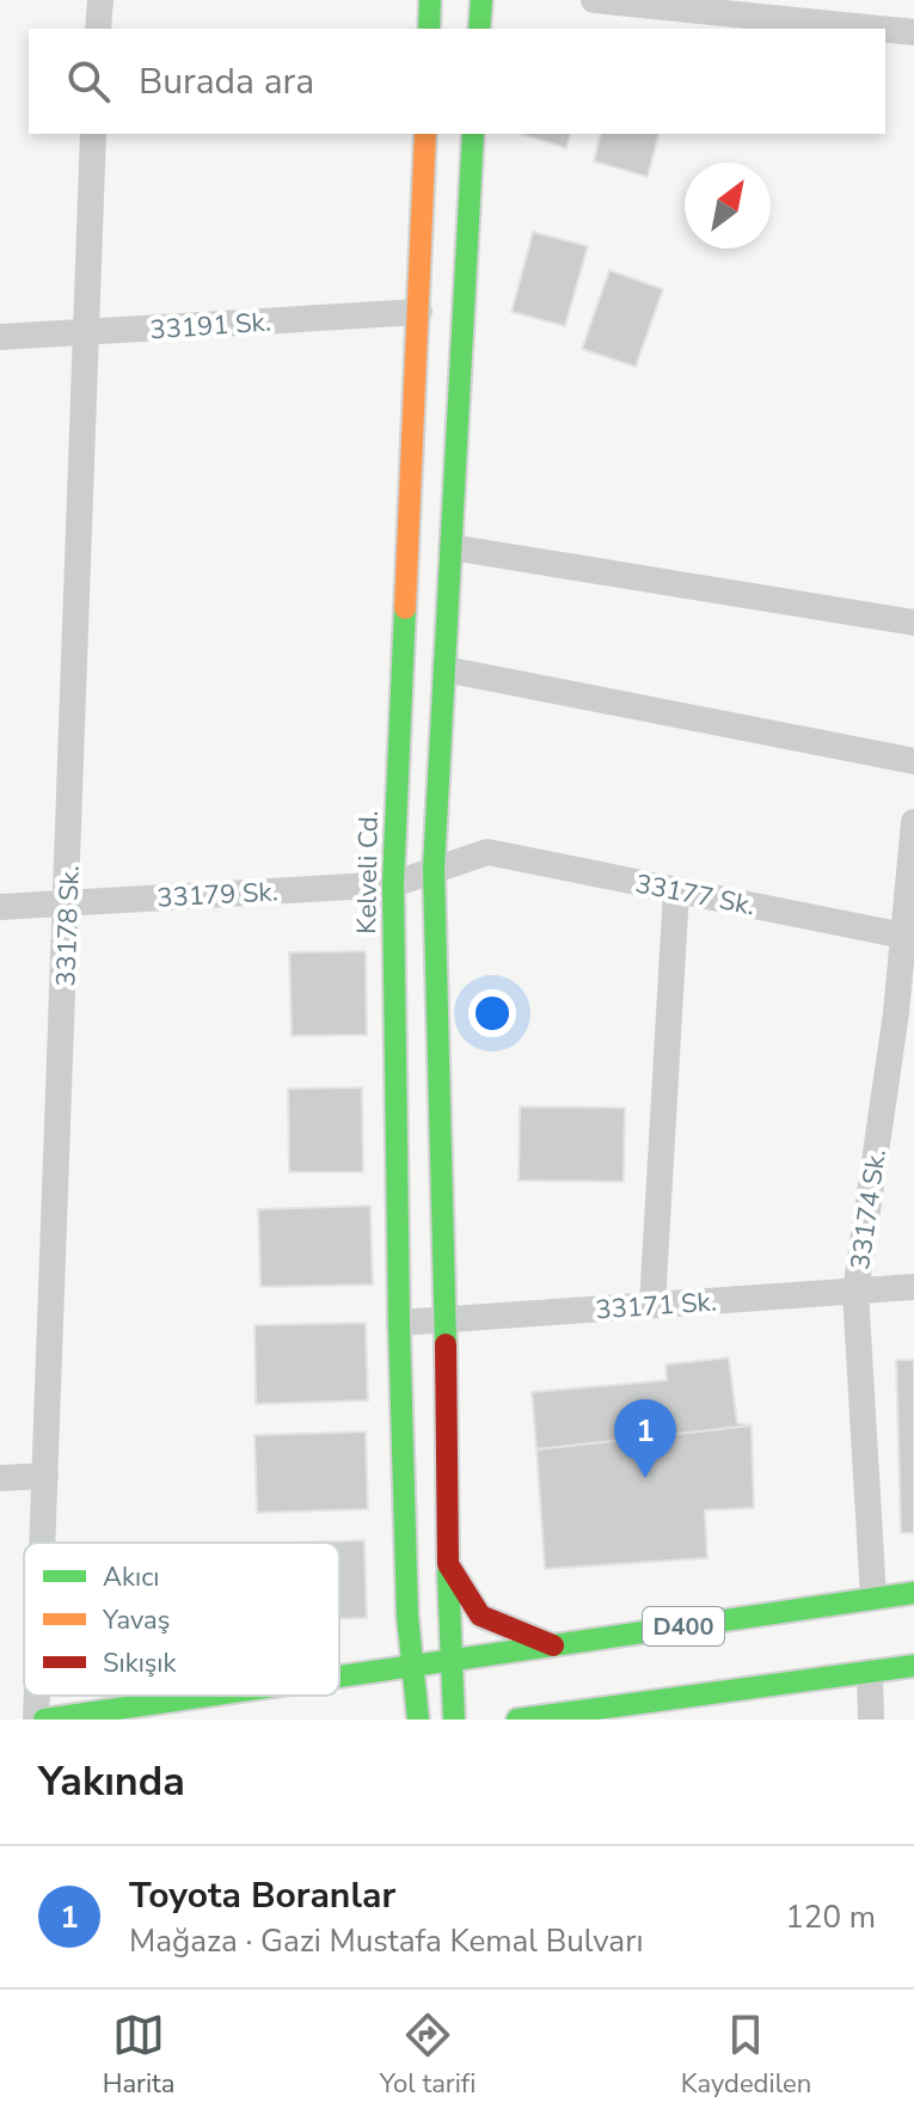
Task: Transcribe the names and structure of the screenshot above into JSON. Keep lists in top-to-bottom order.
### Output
{
  "streets": {
    "main road": ["Kelveli Cd.", "D400"],
    "street": [
      "33191 Sk.",
      "33179 Sk.",
      "33177 Sk.",
      "33178 Sk.",
      "33174 Sk.",
      "33171 Sk."
    ]
  },
  "crossings": [
    ["33191 Sk.", "Kelveli Cd."],
    ["33191 Sk.", "33178 Sk."],
    ["Kelveli Cd.", "33179 Sk."],
    ["Kelveli Cd.", "33171 Sk."],
    ["Kelveli Cd.", "D400"],
    ["33179 Sk.", "33177 Sk."],
    ["33179 Sk.", "33178 Sk."],
    ["33177 Sk.", "33174 Sk."],
    ["33174 Sk.", "33171 Sk."],
    ["33174 Sk.", "D400"]
  ],
  "legend": ["Akıcı", "Yavaş", "Sıkışık"],
  "north": "top right",
  "page": {
    "search": "Burada ara",
    "pins": "1",
    "heading": "Yakında",
    "list": [
      {
        "mark": "1",
        "name": "Toyota Boranlar",
        "note": "Mağaza · Gazi Mustafa Kemal Bulvarı",
        "value": "120 m"
      }
    ],
    "nav": ["Harita", "Yol tarifi", "Kaydedilen"]
  }
}
